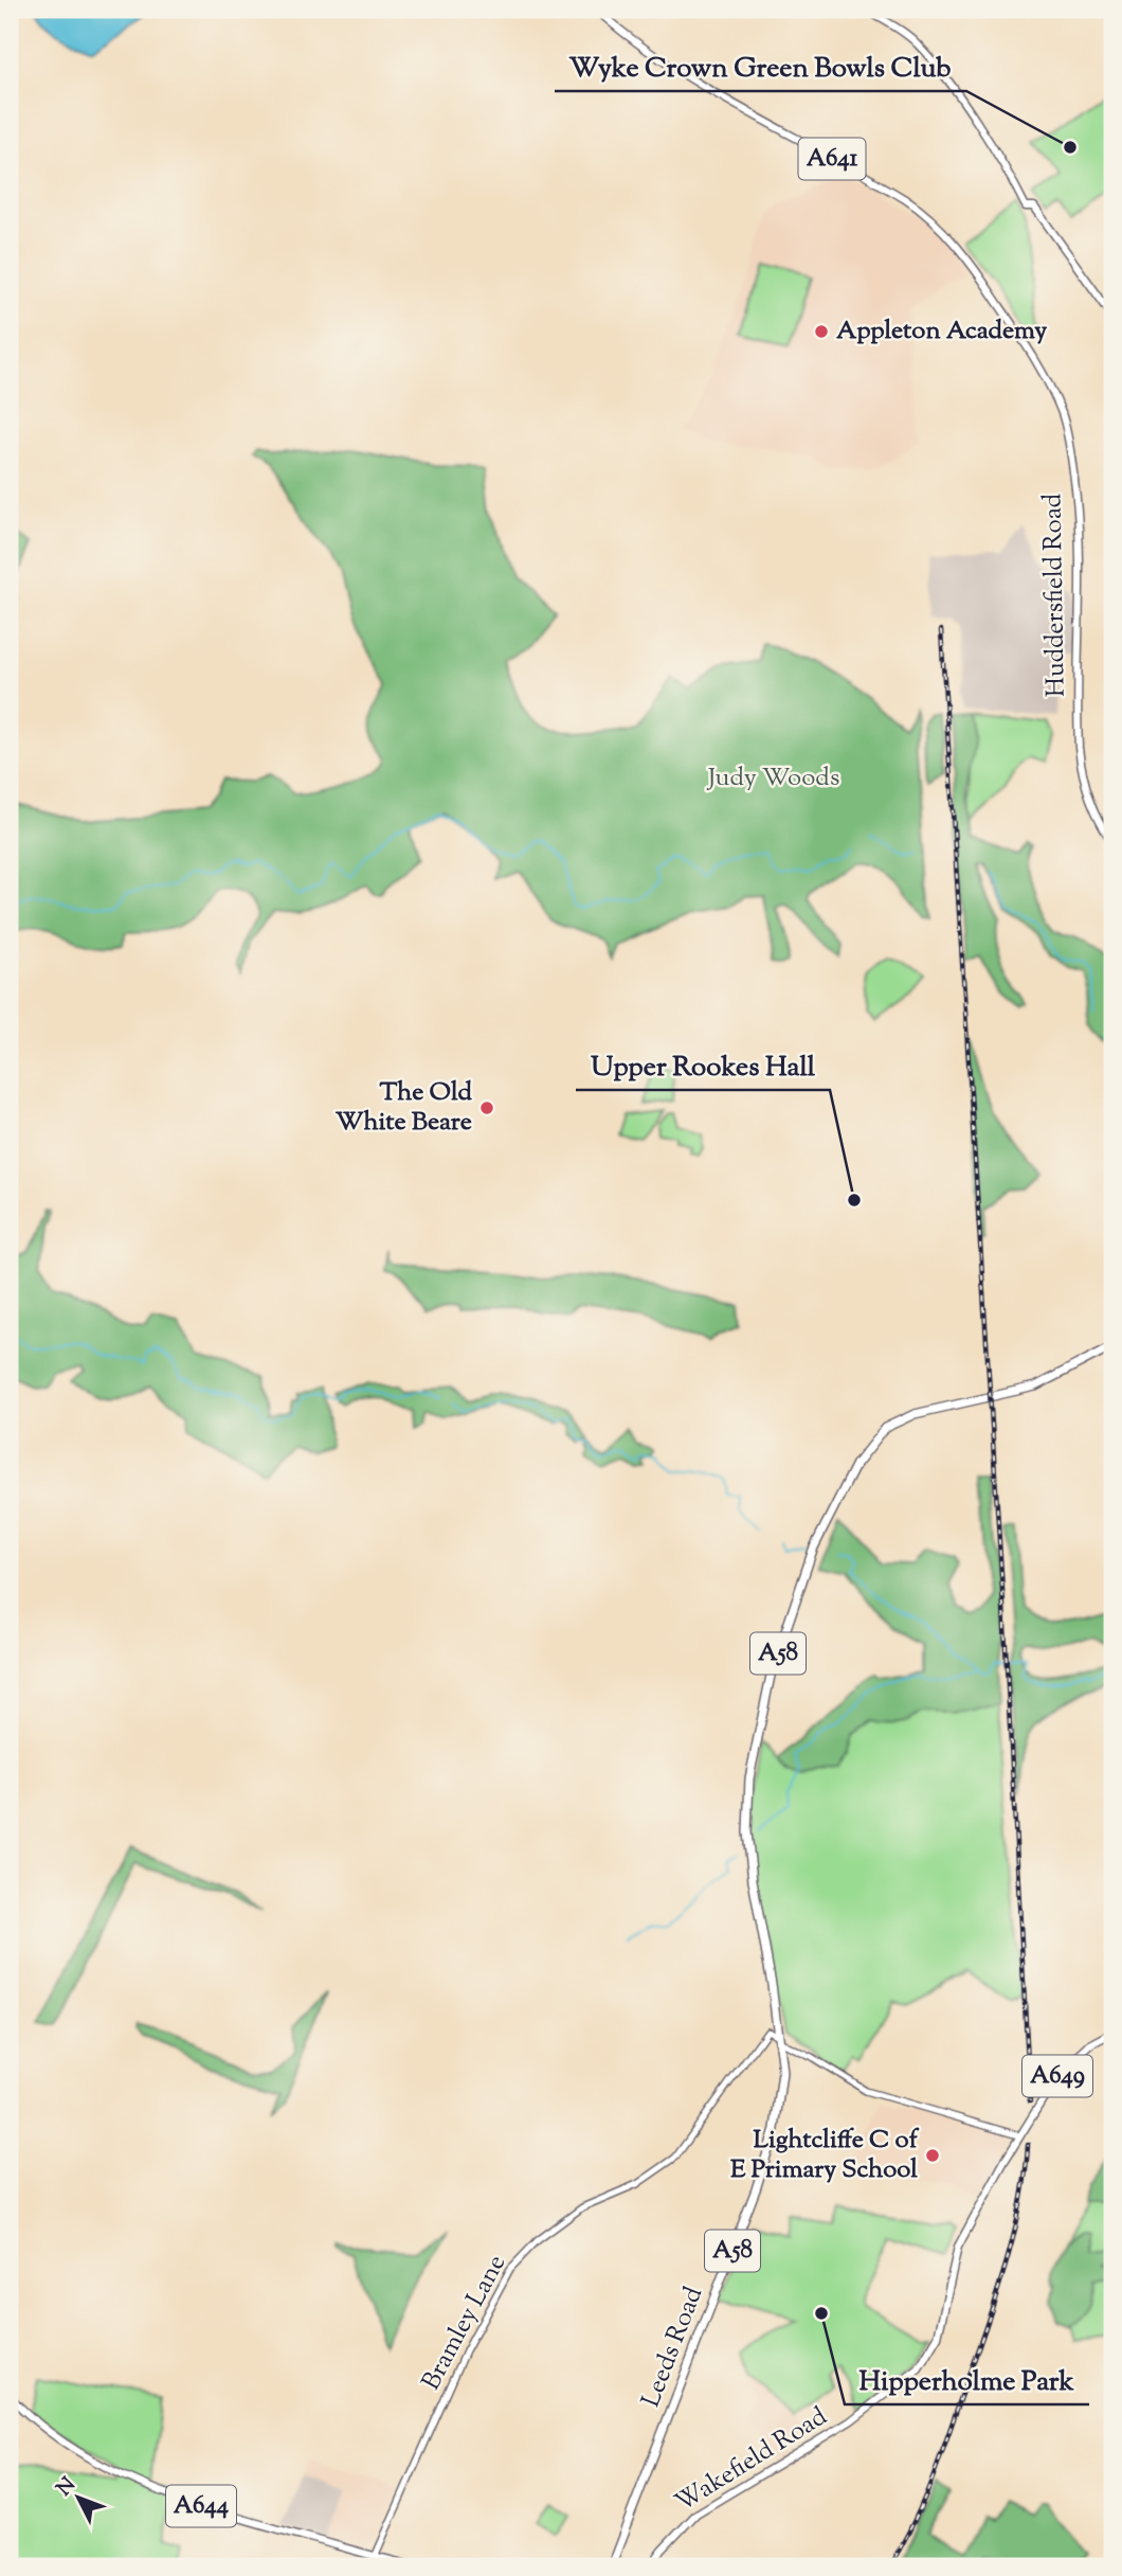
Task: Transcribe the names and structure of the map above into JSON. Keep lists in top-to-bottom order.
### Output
{
  "streets": {
    "highway": ["A58", "Leeds Road"],
    "main road": [
      "A641",
      "Huddersfield Road",
      "A649",
      "Wakefield Road",
      "A644"
    ],
    "street": ["Bramley Lane"]
  },
  "crossings": [
    ["Bramley Lane", "Leeds Road"],
    ["Bramley Lane", "A644"]
  ],
  "parks": ["Judy Woods"],
  "places": [
    "Wyke Crown Green Bowls Club",
    "Appleton Academy",
    "The Old White Beare",
    "Upper Rookes Hall",
    "Lightcliffe C of E Primary School",
    "Hipperholme Park"
  ],
  "north": "top left"
}
